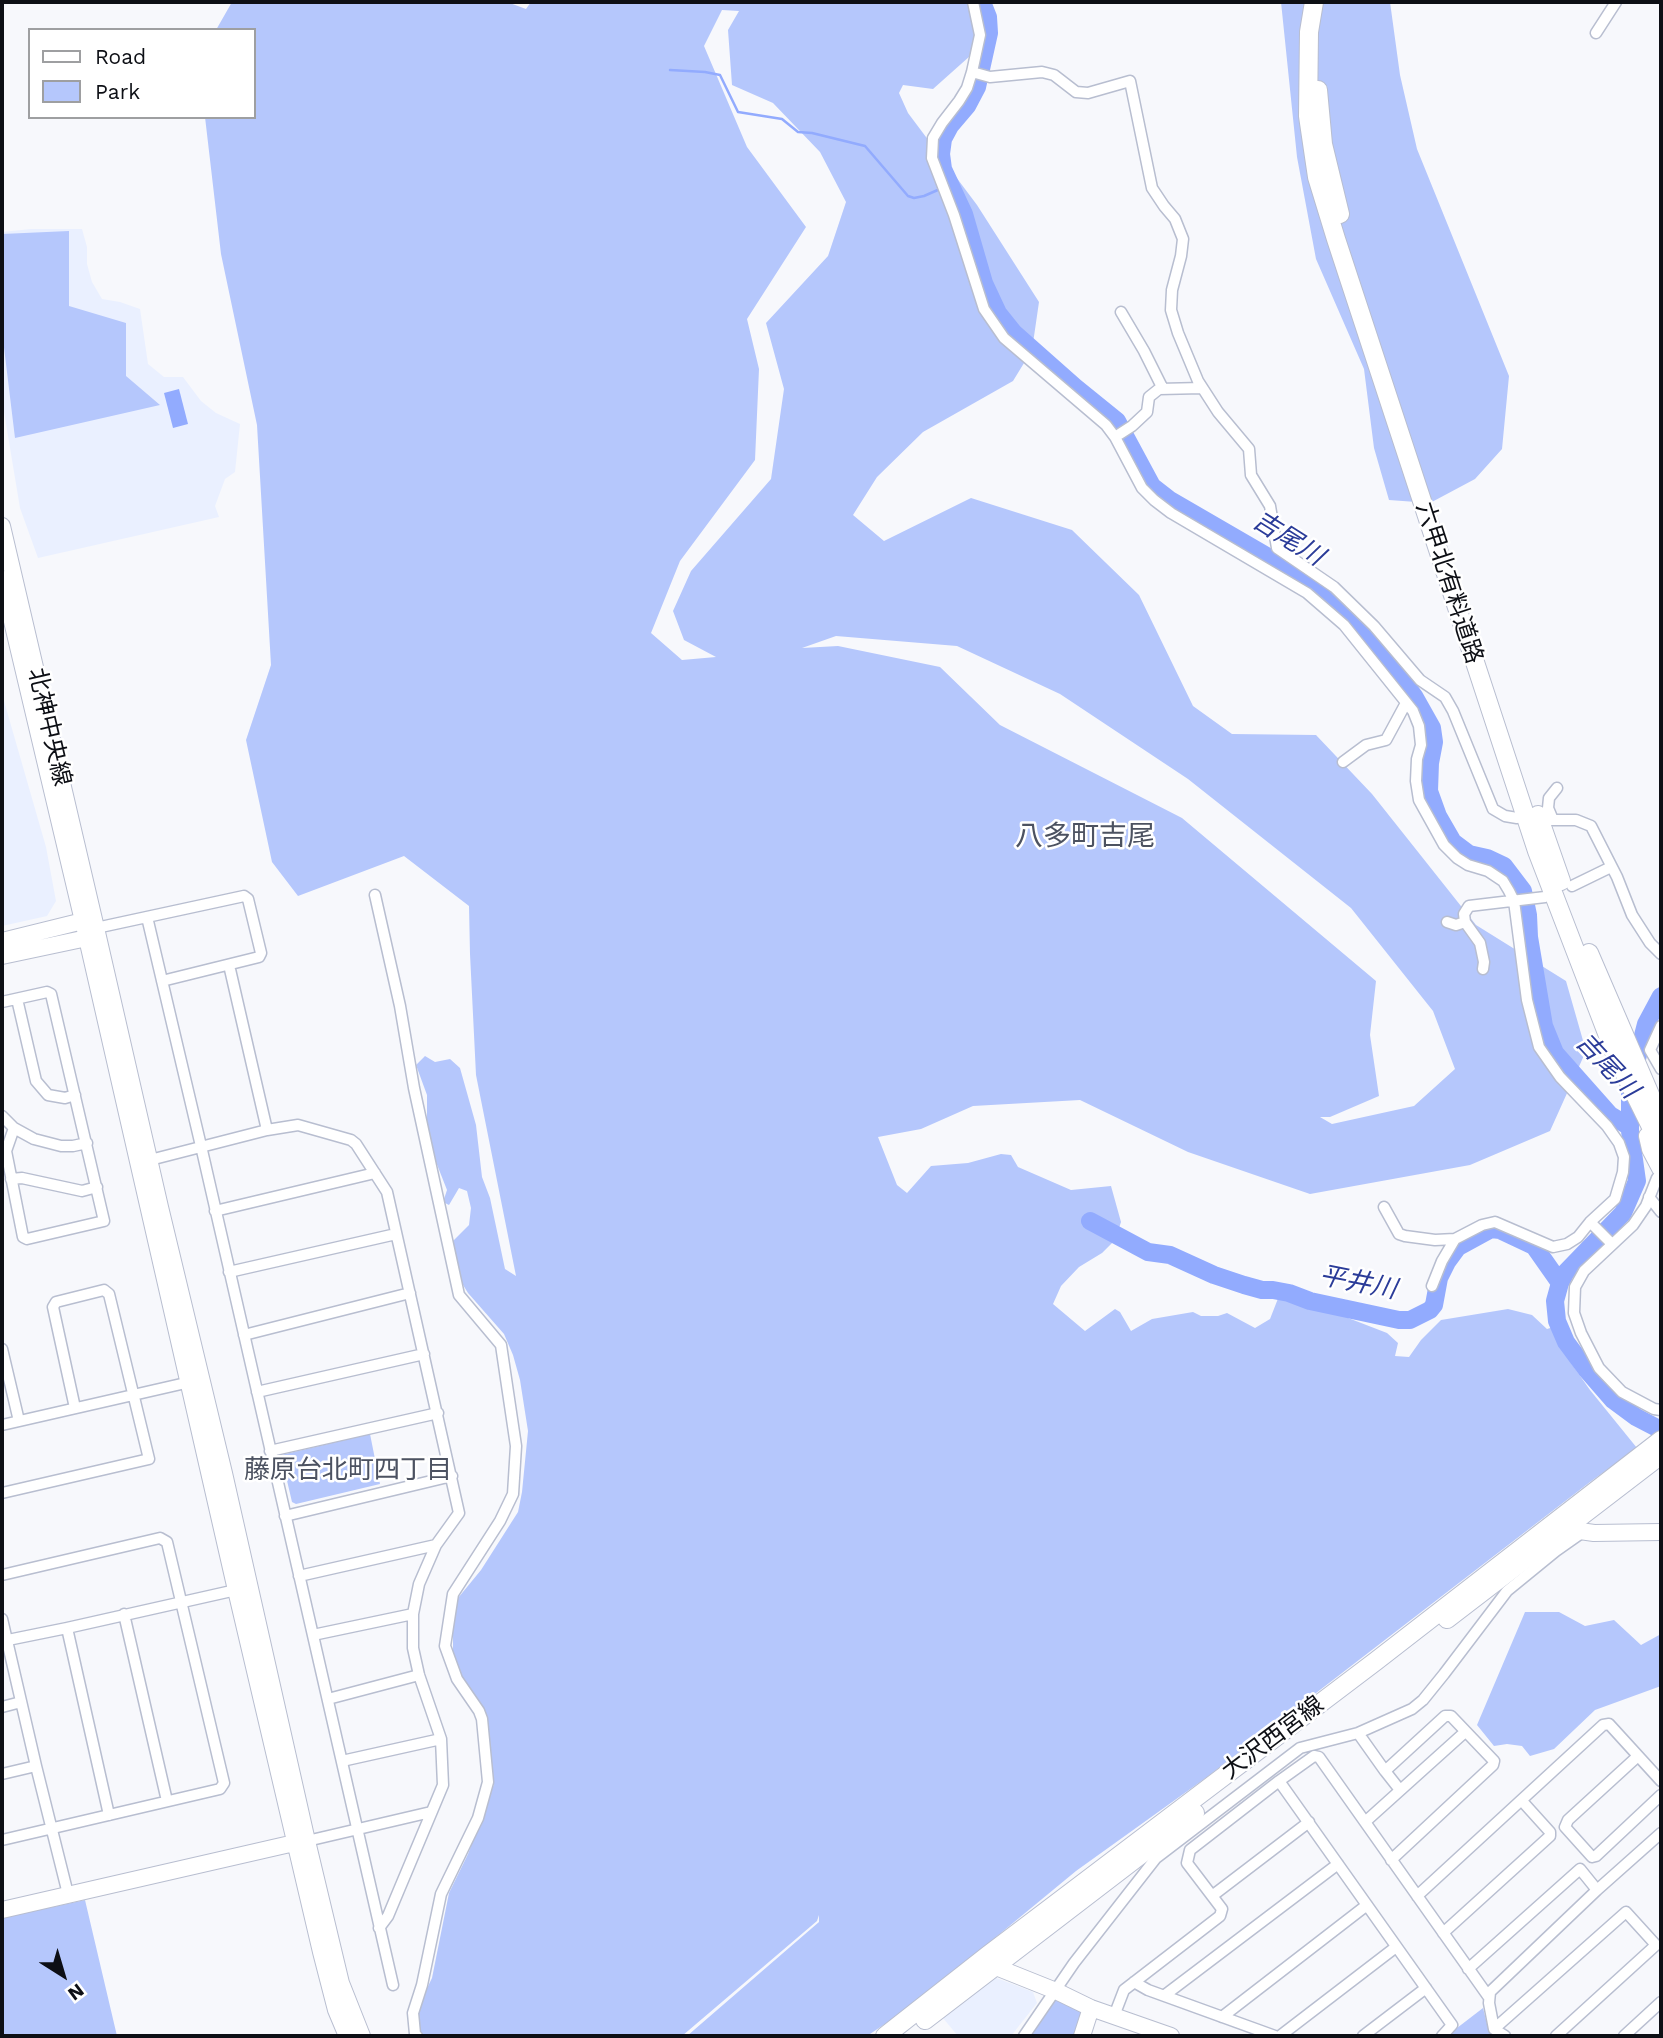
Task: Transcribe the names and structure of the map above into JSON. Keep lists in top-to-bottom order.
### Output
{
  "streets": {
    "main road": ["六甲北有料道路", "大沢西宮線"],
    "street": ["北神中央線"]
  },
  "districts": ["八多町吉尾", "藤原台北町四丁目"],
  "water": ["吉尾川", "平井川"],
  "legend": ["Road", "Park"],
  "north": "bottom right"
}
